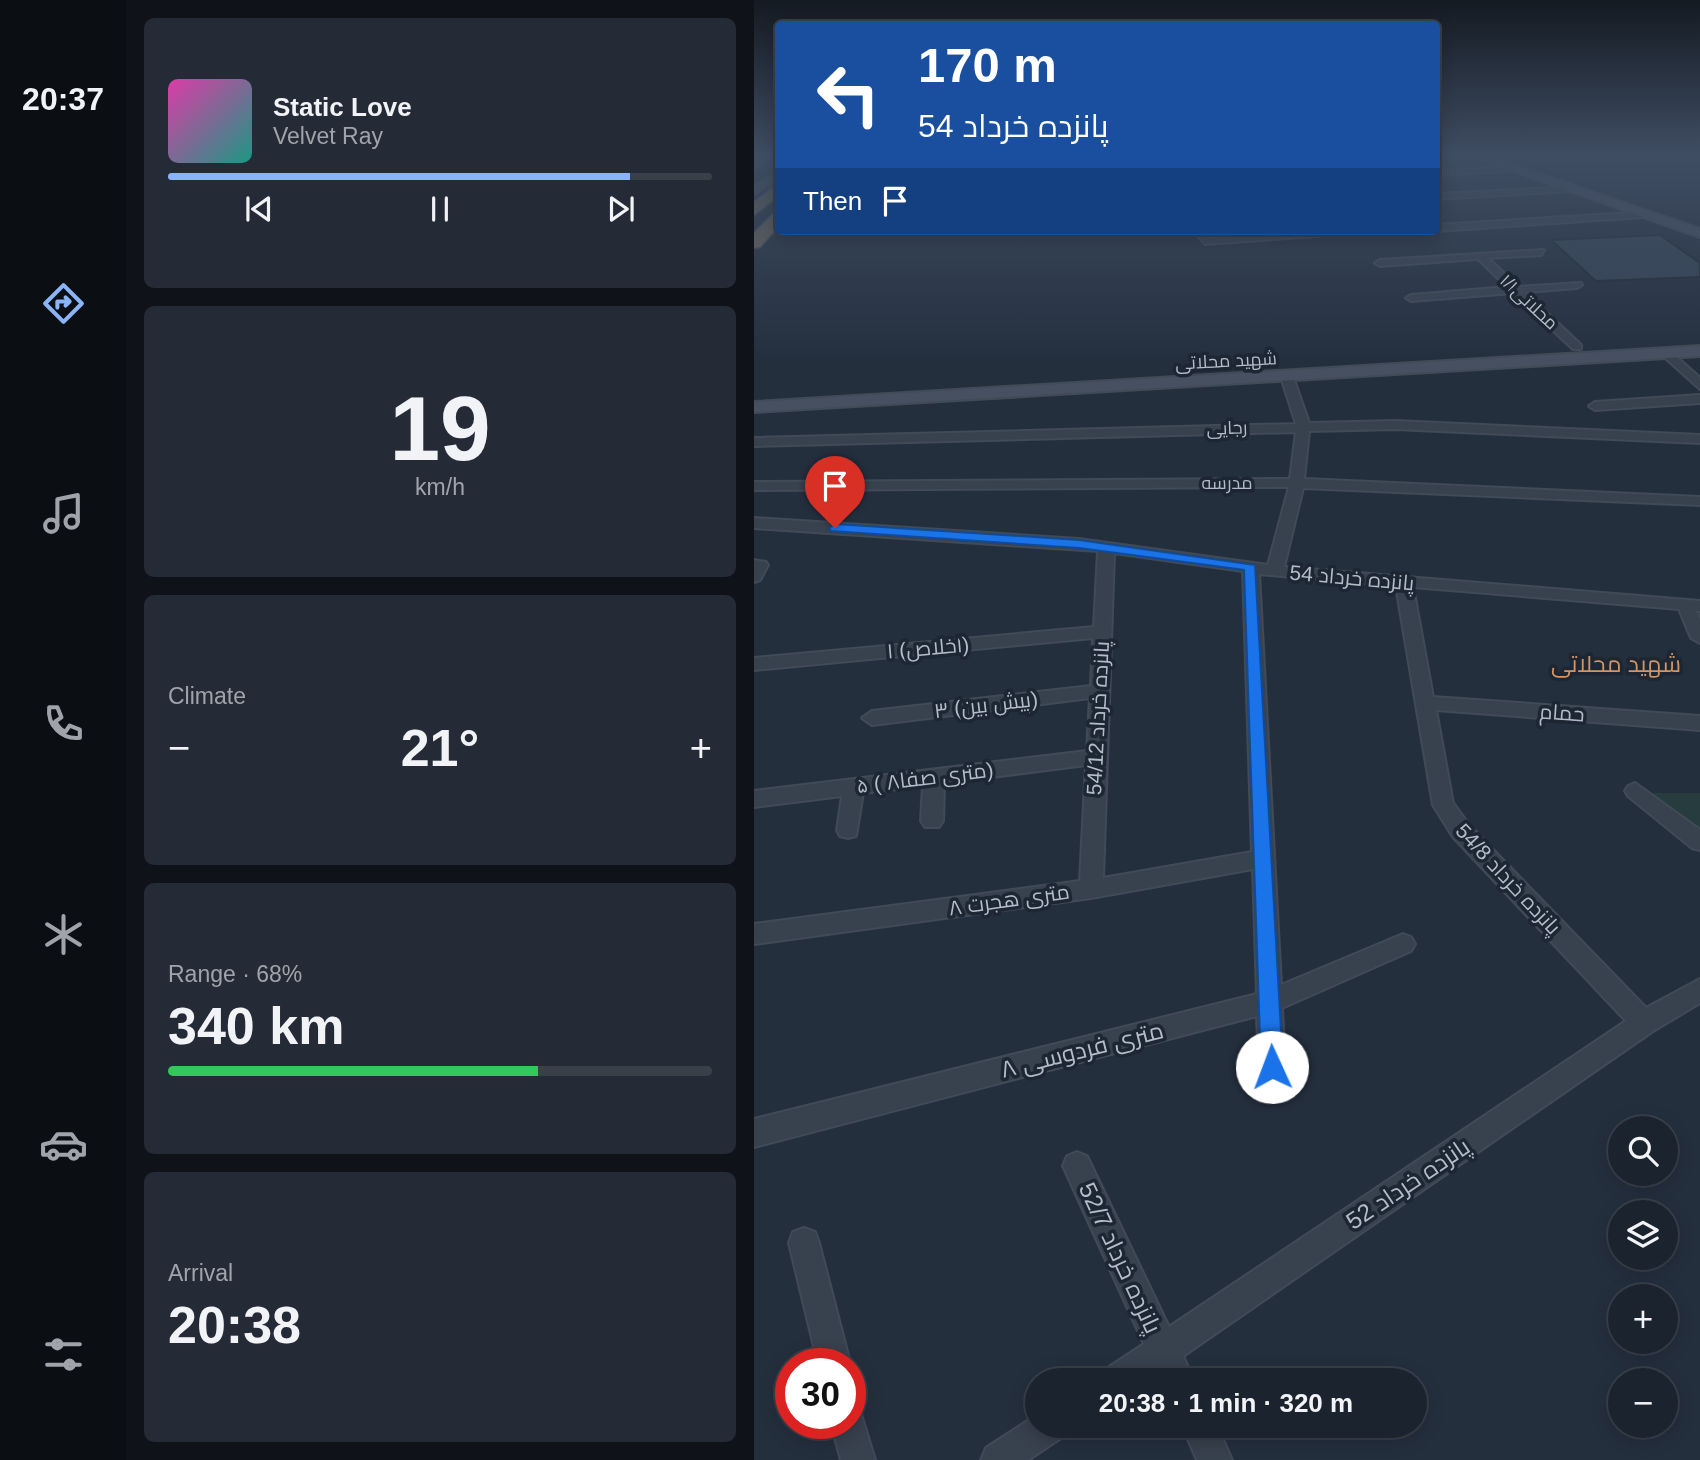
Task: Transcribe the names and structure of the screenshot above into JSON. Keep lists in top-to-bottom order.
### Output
{
  "streets": {
    "main road": ["شهید محلاتی"],
    "street": [
      "محلاتی۱/۱",
      "رجایی",
      "مدرسه",
      "پانزده خرداد 54",
      "۱ (اخلاص)",
      "۳ (پیش بین)",
      "حمام",
      "پانزده خرداد 54/12",
      "۵ ( ۸متری صفا)",
      "پانزده خرداد 54/8",
      "۸ متری هجرت",
      "۸ متری فردوسی",
      "پانزده خرداد 52",
      "پانزده خرداد 52/7"
    ]
  },
  "crossings": [
    ["محلاتی۱/۱", "شهید محلاتی"],
    ["پانزده خرداد 54", "پانزده خرداد 54/12"],
    ["پانزده خرداد 54", "پانزده خرداد 54/8"],
    ["۱ (اخلاص)", "پانزده خرداد 54/12"],
    ["۳ (پیش بین)", "پانزده خرداد 54/12"],
    ["حمام", "پانزده خرداد 54/8"],
    ["پانزده خرداد 54/12", "۵ ( ۸متری صفا)"],
    ["پانزده خرداد 54/12", "۸ متری هجرت"],
    ["پانزده خرداد 54/8", "پانزده خرداد 52"],
    ["پانزده خرداد 52", "پانزده خرداد 52/7"]
  ],
  "districts": ["شهید محلاتی"],
  "page": {
    "tabs": "20:37",
    "turn": ["170 m", "پانزده خرداد 54"],
    "song": ["Static Love", "Velvet Ray"],
    "then": "Then",
    "tile": [
      ["19", "km/h"],
      "Climate",
      ["Range · 68%", "340 km"],
      ["Arrival", "20:38"]
    ],
    "heat": ["−", "21°", "+"],
    "map_buttons": ["+", "−"],
    "limit": "30",
    "trip": "20:38 · 1 min · 320 m"
  }
}
